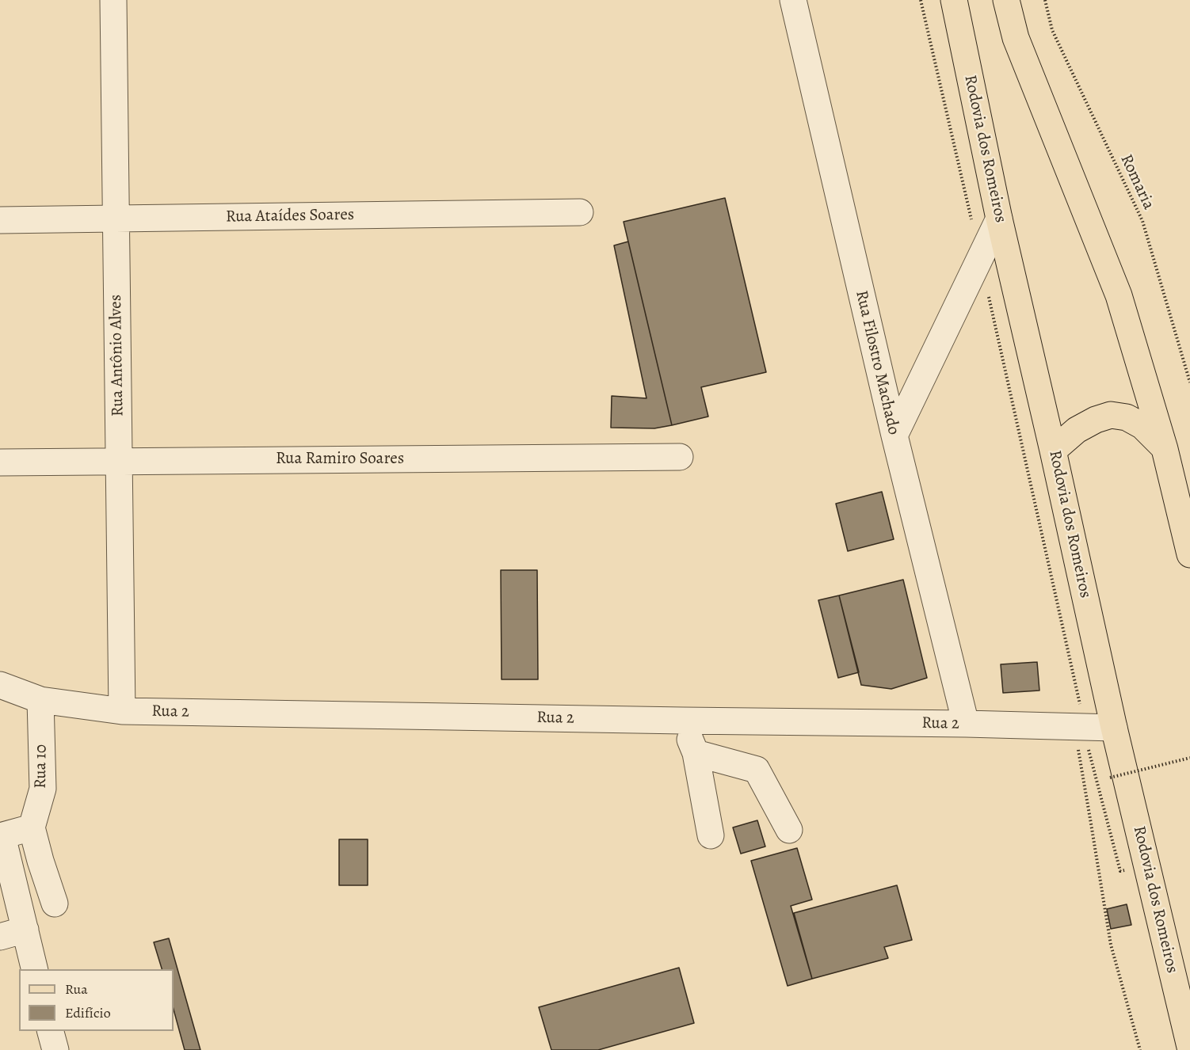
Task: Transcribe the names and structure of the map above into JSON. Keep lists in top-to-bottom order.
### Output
{
  "streets": {
    "main road": ["Rodovia dos Romeiros"],
    "street": [
      "Rua Ataídes Soares",
      "Rua Antônio Alves",
      "Rua Filostro Machado",
      "Rua Ramiro Soares",
      "Rua 2",
      "Rua 10"
    ],
    "path": ["Romaria"]
  },
  "crossings": [
    ["Rodovia dos Romeiros", "Rua 2"],
    ["Rua Ataídes Soares", "Rua Antônio Alves"],
    ["Rua Antônio Alves", "Rua Ramiro Soares"],
    ["Rua Antônio Alves", "Rua 2"],
    ["Rua Filostro Machado", "Rua 2"],
    ["Rua 2", "Rua 10"]
  ],
  "legend": ["Rua", "Edifício"]
}
